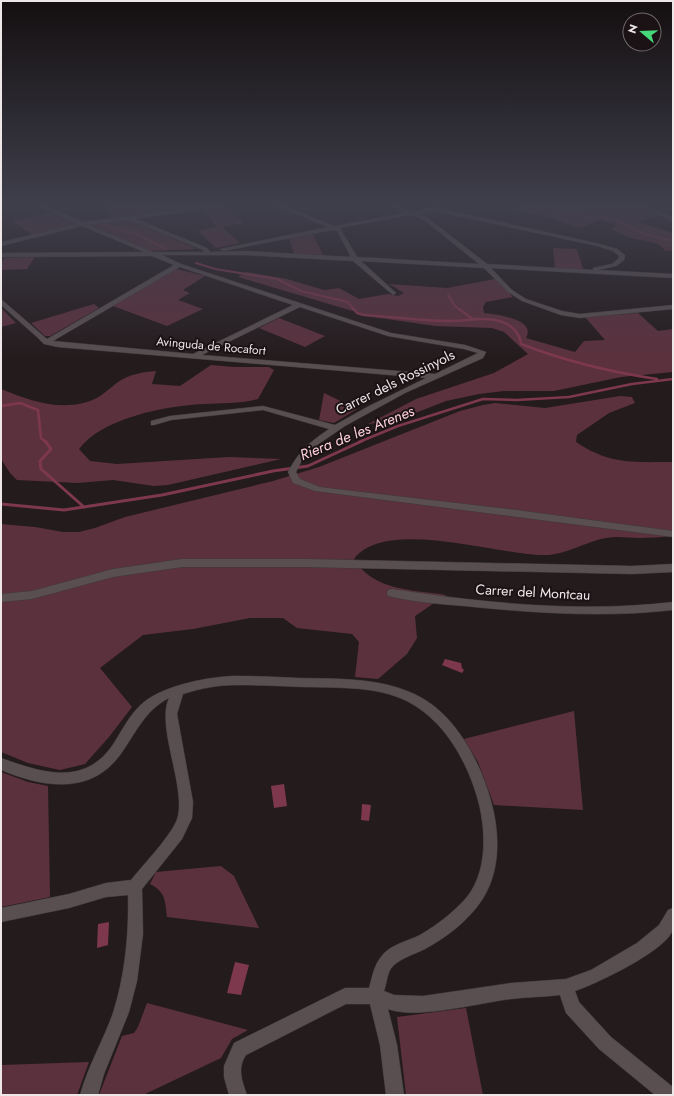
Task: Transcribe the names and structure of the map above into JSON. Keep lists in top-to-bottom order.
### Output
{
  "streets": {
    "street": ["Avinguda de Rocafort", "Carrer dels Rossinyols", "Carrer del Montcau"]
  },
  "crossings": [
    ["Avinguda de Rocafort", "Carrer dels Rossinyols"]
  ],
  "water": ["Riera de les Arenes"],
  "north": "left"
}
